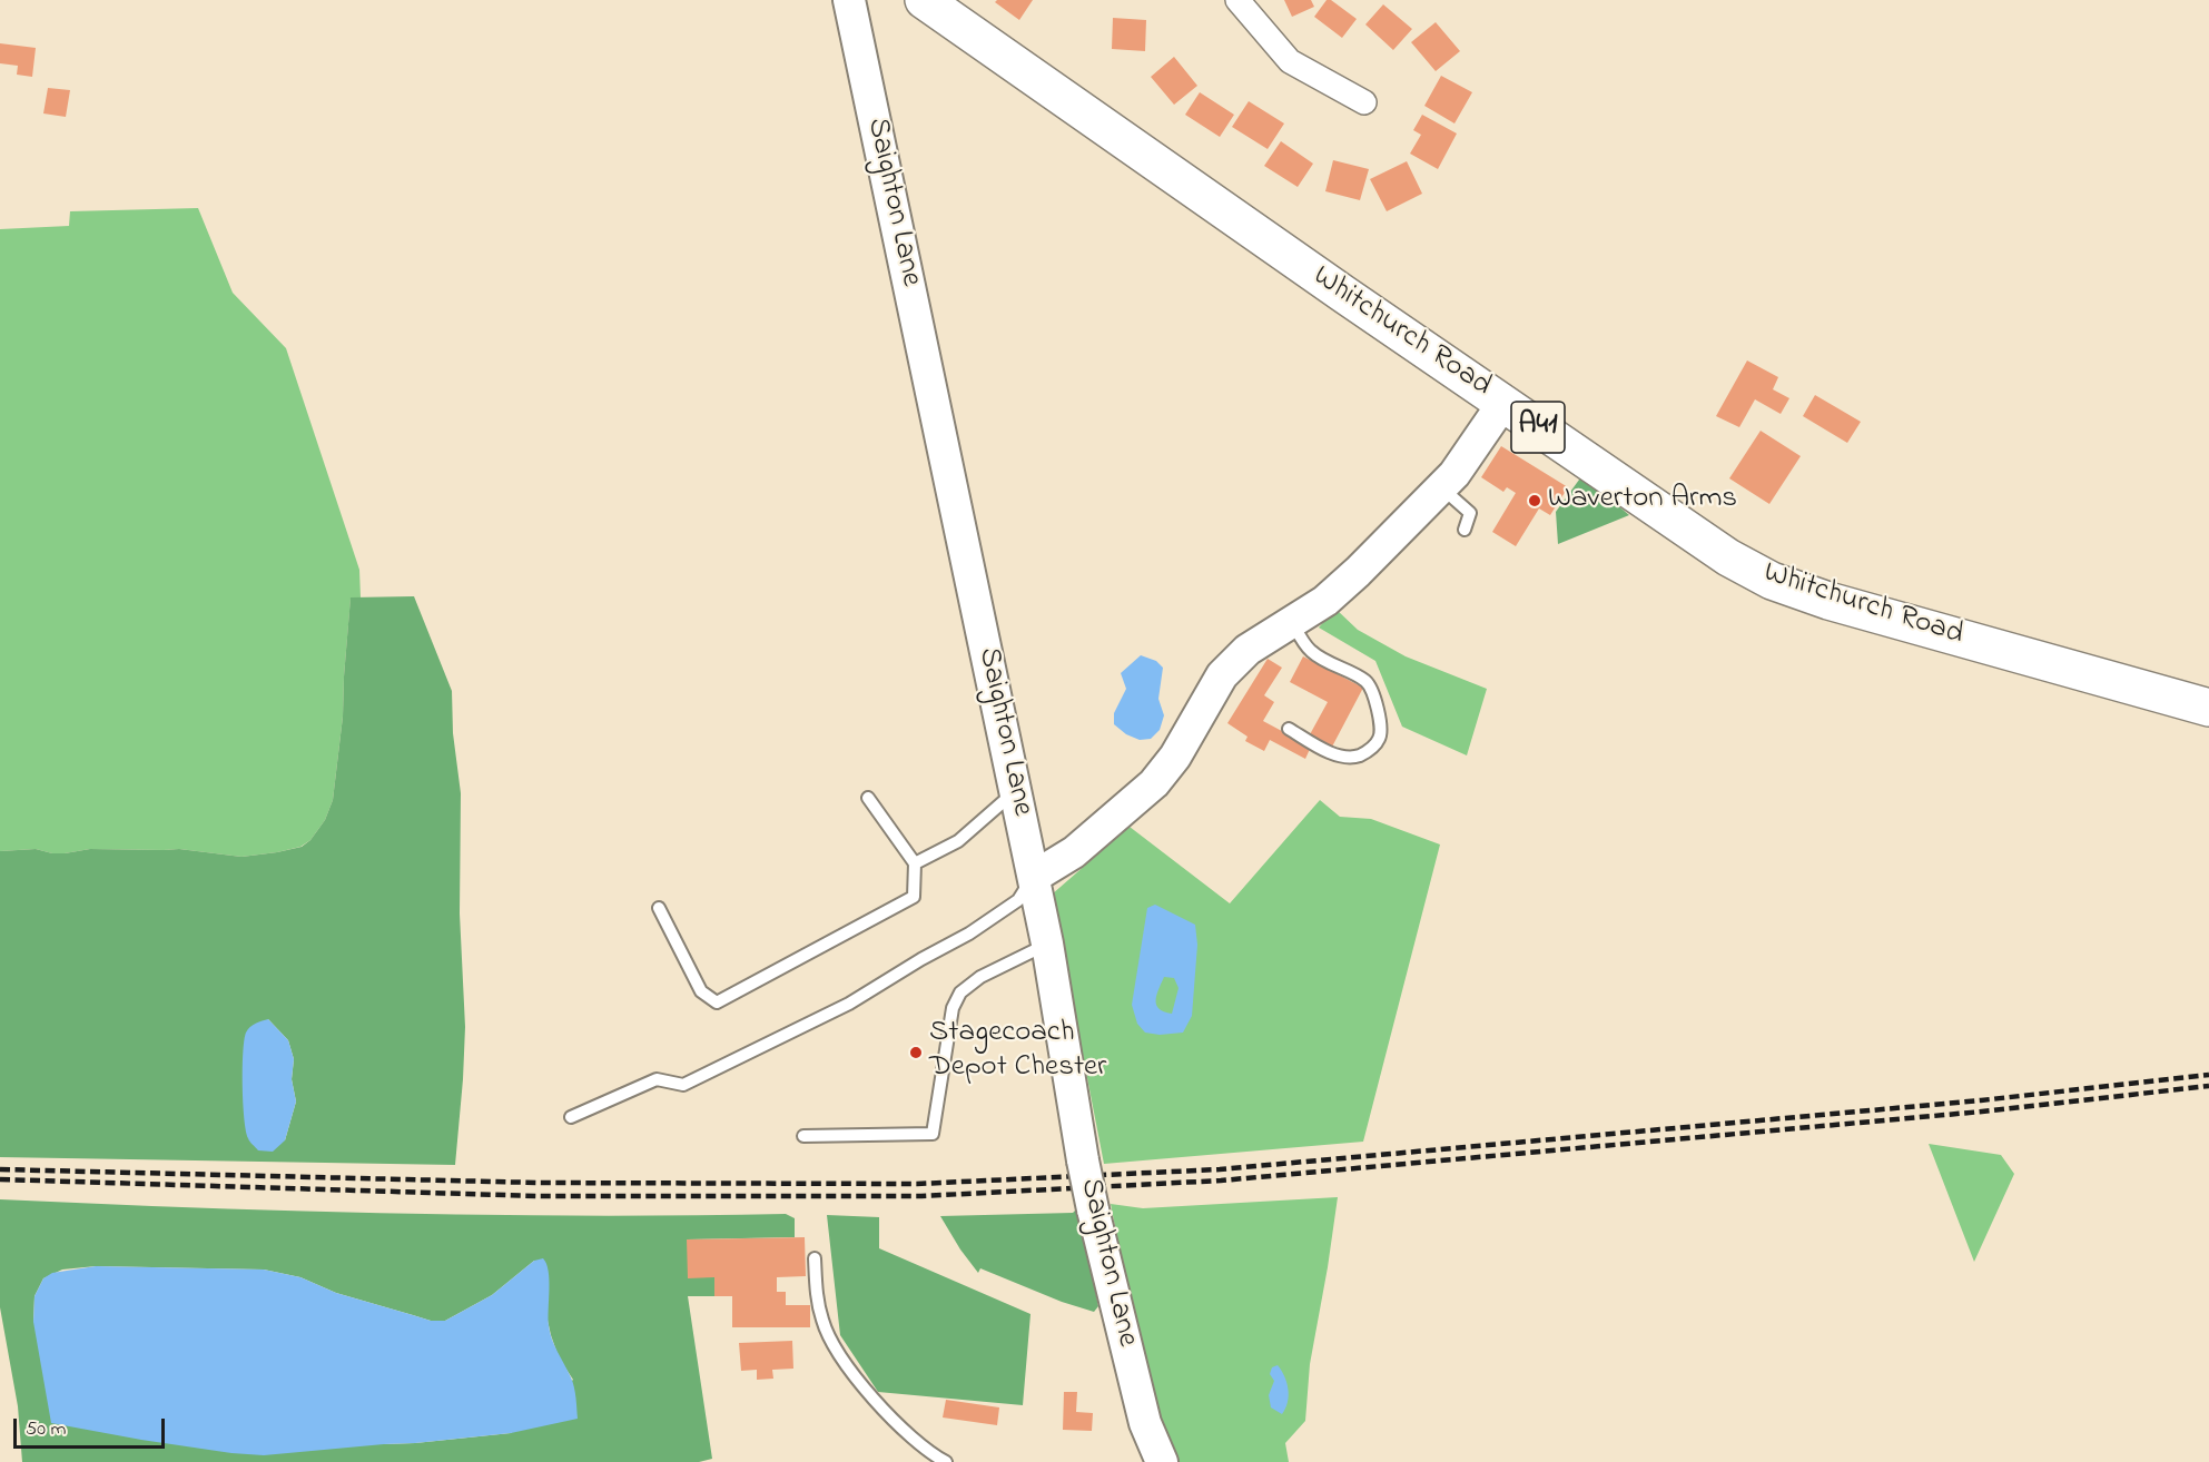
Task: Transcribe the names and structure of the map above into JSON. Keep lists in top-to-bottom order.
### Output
{
  "streets": {
    "highway": ["Whitchurch Road", "A41"],
    "street": ["Saighton Lane"]
  },
  "places": ["Waverton Arms", "Stagecoach Depot Chester"],
  "scale_bar": "50 m"
}
